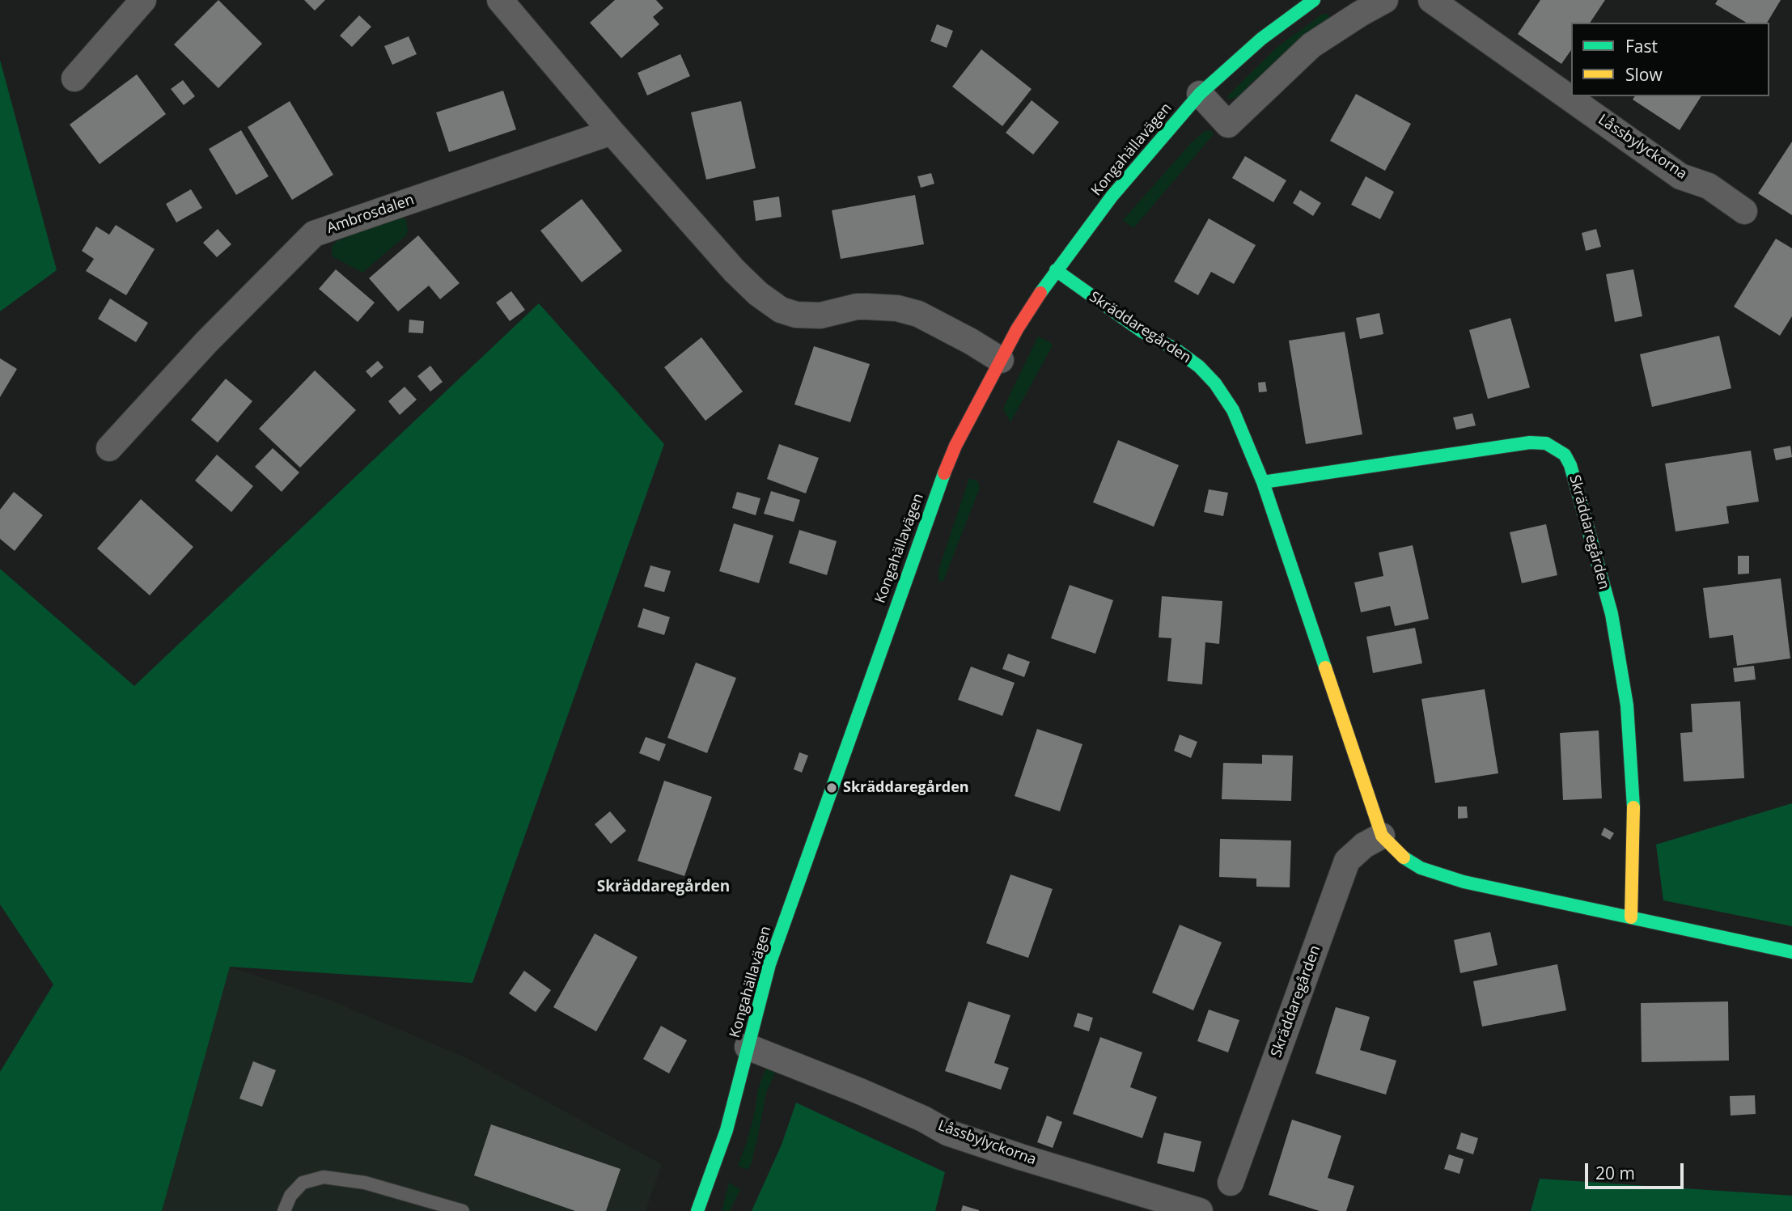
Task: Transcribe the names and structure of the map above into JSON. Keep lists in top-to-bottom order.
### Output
{
  "streets": {
    "street": [
      "Låssbylyckorna",
      "Kongahällavägen",
      "Ambrosdalen",
      "Skräddaregården"
    ]
  },
  "crossings": [
    ["Låssbylyckorna", "Kongahällavägen"],
    ["Kongahällavägen", "Skräddaregården"]
  ],
  "districts": ["Skräddaregården"],
  "places": ["Skräddaregården"],
  "legend": ["Fast", "Slow"],
  "scale_bar": "20 m"
}
